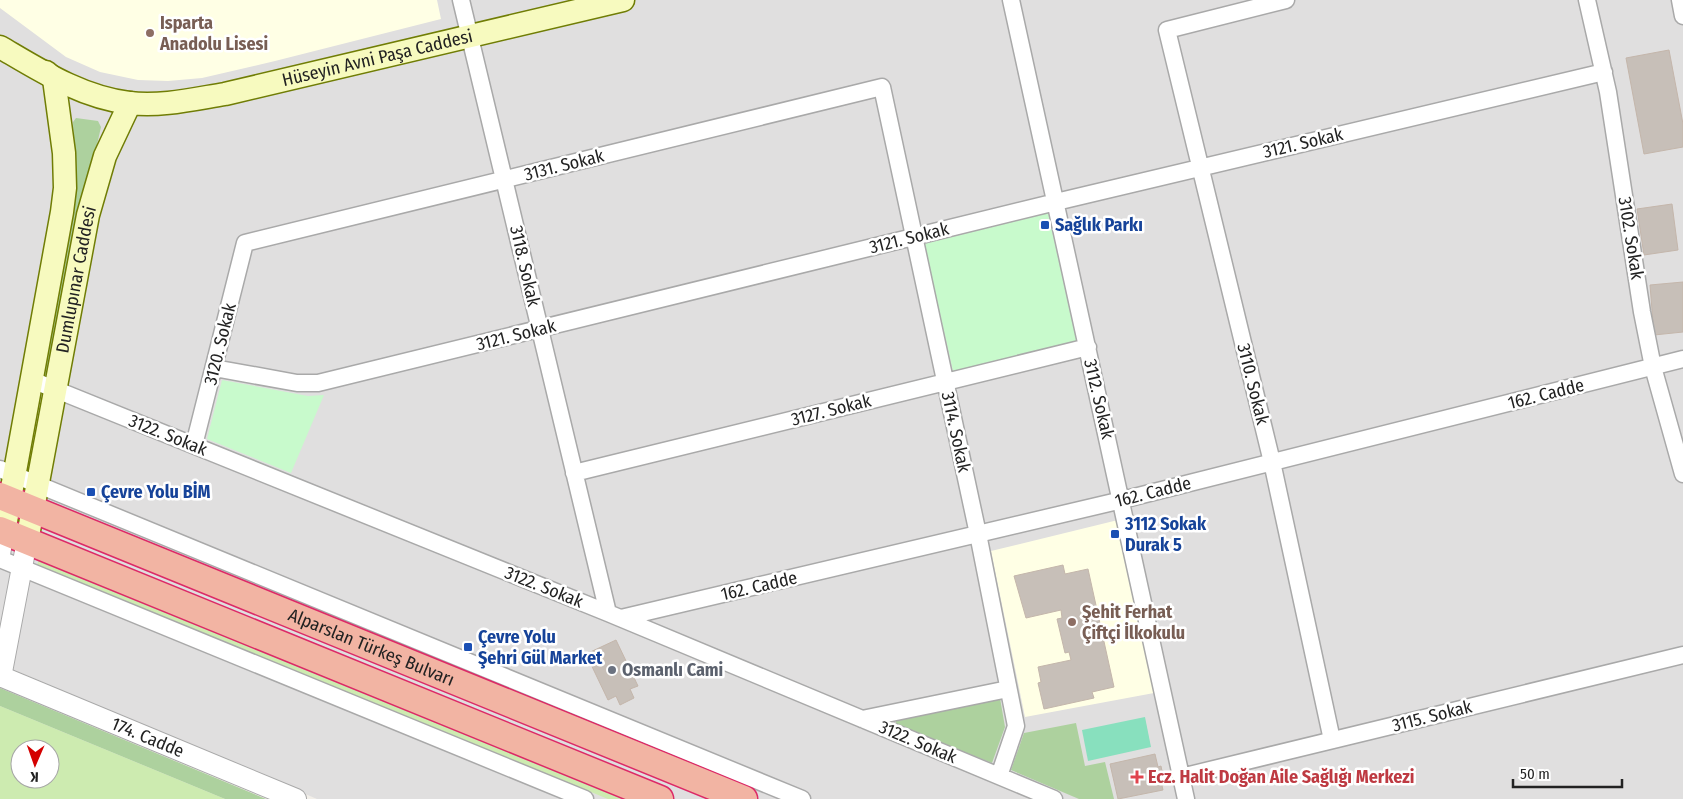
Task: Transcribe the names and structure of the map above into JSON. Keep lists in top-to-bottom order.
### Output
{
  "streets": {
    "highway": ["Alparslan Türkeş Bulvarı"],
    "main road": ["Hüseyin Avni Paşa Caddesi", "Dumlupınar Caddesi"],
    "street": [
      "3121. Sokak",
      "3131. Sokak",
      "3102. Sokak",
      "3118. Sokak",
      "3120. Sokak",
      "3110. Sokak",
      "162. Cadde",
      "3112. Sokak",
      "3127. Sokak",
      "3114. Sokak",
      "3122. Sokak",
      "3115. Sokak",
      "174. Cadde"
    ]
  },
  "crossings": [
    ["Hüseyin Avni Paşa Caddesi", "3118. Sokak"],
    ["Hüseyin Avni Paşa Caddesi", "Dumlupınar Caddesi"],
    ["3121. Sokak", "3102. Sokak"],
    ["3121. Sokak", "3118. Sokak"],
    ["3121. Sokak", "3120. Sokak"],
    ["3121. Sokak", "3110. Sokak"],
    ["3121. Sokak", "3112. Sokak"],
    ["3121. Sokak", "3114. Sokak"],
    ["3131. Sokak", "3118. Sokak"],
    ["3131. Sokak", "3120. Sokak"],
    ["3131. Sokak", "3114. Sokak"],
    ["3102. Sokak", "162. Cadde"],
    ["3118. Sokak", "162. Cadde"],
    ["3118. Sokak", "3127. Sokak"],
    ["3118. Sokak", "3122. Sokak"],
    ["Dumlupınar Caddesi", "3122. Sokak"],
    ["Dumlupınar Caddesi", "Alparslan Türkeş Bulvarı"],
    ["3120. Sokak", "3122. Sokak"],
    ["3110. Sokak", "162. Cadde"],
    ["3110. Sokak", "3115. Sokak"],
    ["162. Cadde", "3112. Sokak"],
    ["162. Cadde", "3114. Sokak"],
    ["162. Cadde", "3122. Sokak"],
    ["3112. Sokak", "3127. Sokak"],
    ["3112. Sokak", "3115. Sokak"],
    ["3127. Sokak", "3114. Sokak"],
    ["3114. Sokak", "3122. Sokak"]
  ],
  "places": {
    "other": ["Isparta Anadolu Lisesi", "Şehit Ferhat Çiftçi İlkokulu", "Osmanlı Cami"],
    "transit": [
      "Sağlık Parkı",
      "Çevre Yolu BİM",
      "3112 Sokak Durak 5",
      "Çevre Yolu Şehri Gül Market"
    ],
    "health": ["Ecz. Halit Doğan Aile Sağlığı Merkezi"]
  },
  "scale_bar": "50 m",
  "north": "bottom"
}
